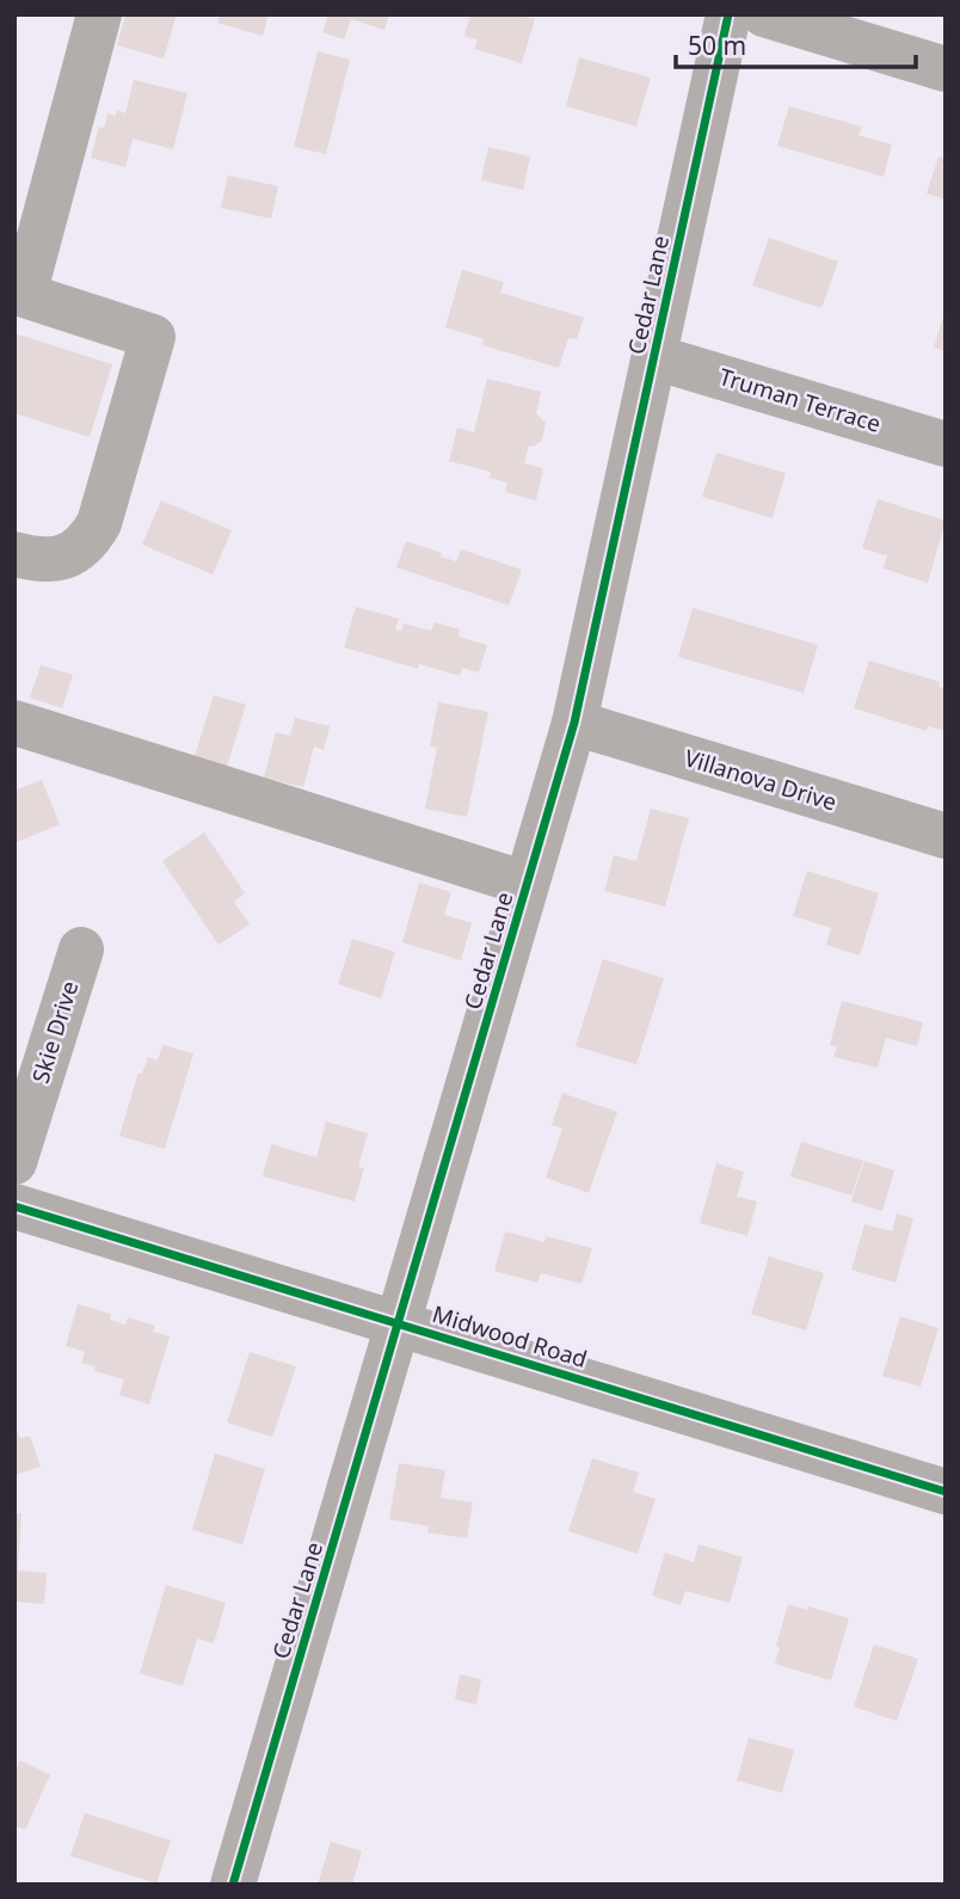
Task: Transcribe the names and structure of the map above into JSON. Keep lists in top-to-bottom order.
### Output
{
  "streets": {
    "street": [
      "Cedar Lane",
      "Truman Terrace",
      "Villanova Drive",
      "Skie Drive",
      "Midwood Road"
    ]
  },
  "crossings": [
    ["Cedar Lane", "Truman Terrace"],
    ["Cedar Lane", "Villanova Drive"],
    ["Cedar Lane", "Midwood Road"]
  ],
  "scale_bar": "50 m"
}
